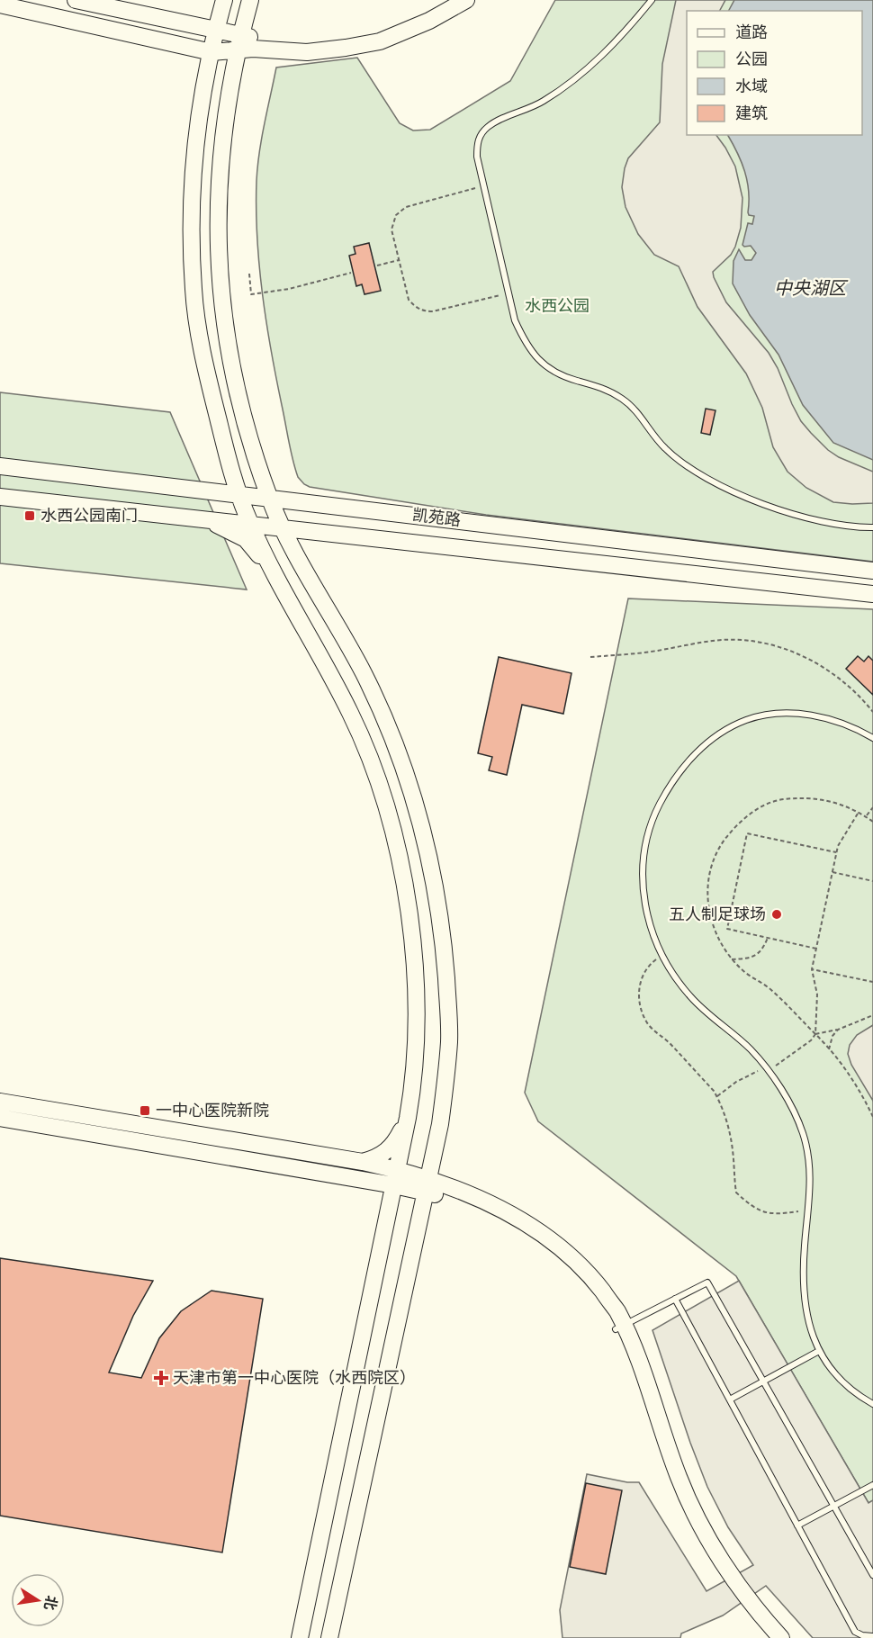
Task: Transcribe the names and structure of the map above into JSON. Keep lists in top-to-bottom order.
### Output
{
  "streets": {
    "main road": ["凯苑路"]
  },
  "water": ["中央湖区"],
  "parks": ["水西公园"],
  "places": {
    "transit": ["水西公园南门", "一中心医院新院"],
    "other": ["五人制足球场"],
    "health": ["天津市第一中心医院（水西院区）"]
  },
  "legend": [
    "道路",
    "公园",
    "水域",
    "建筑"
  ],
  "north": "right"
}
